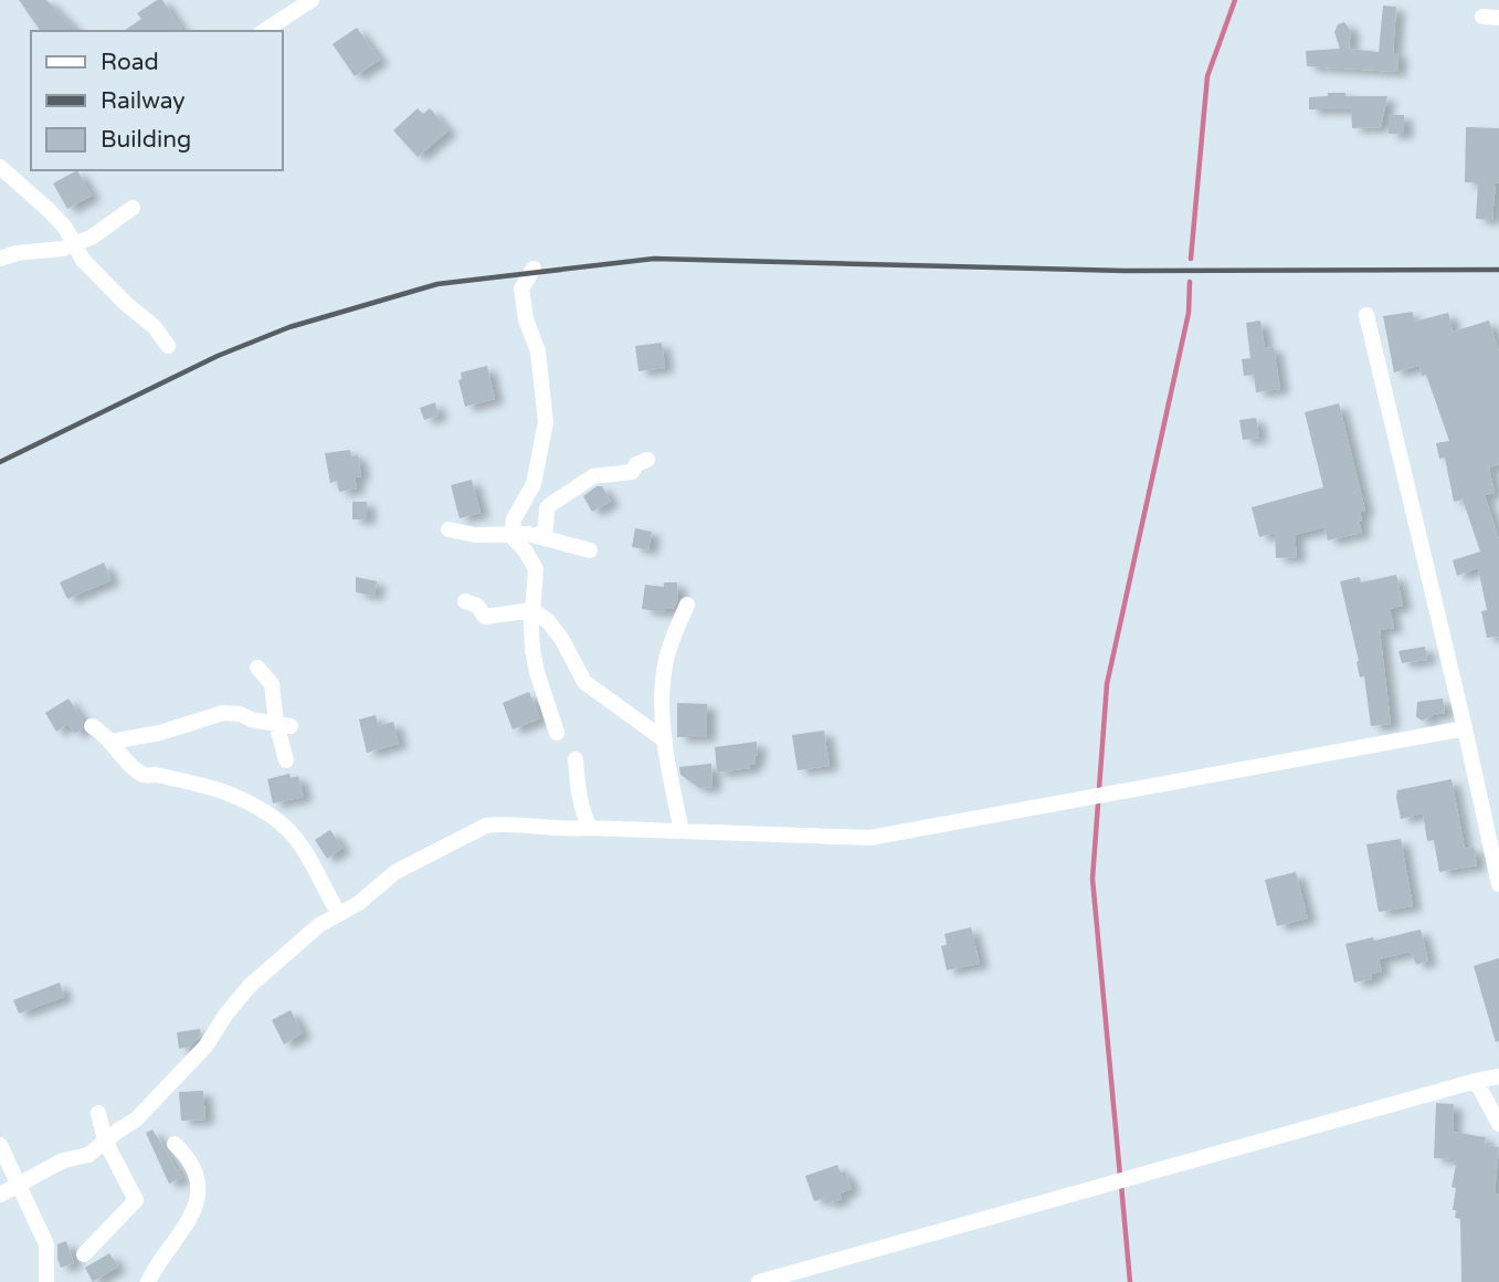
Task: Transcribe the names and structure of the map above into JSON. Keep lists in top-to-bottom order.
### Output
{
  "legend": ["Road", "Railway", "Building"]
}
